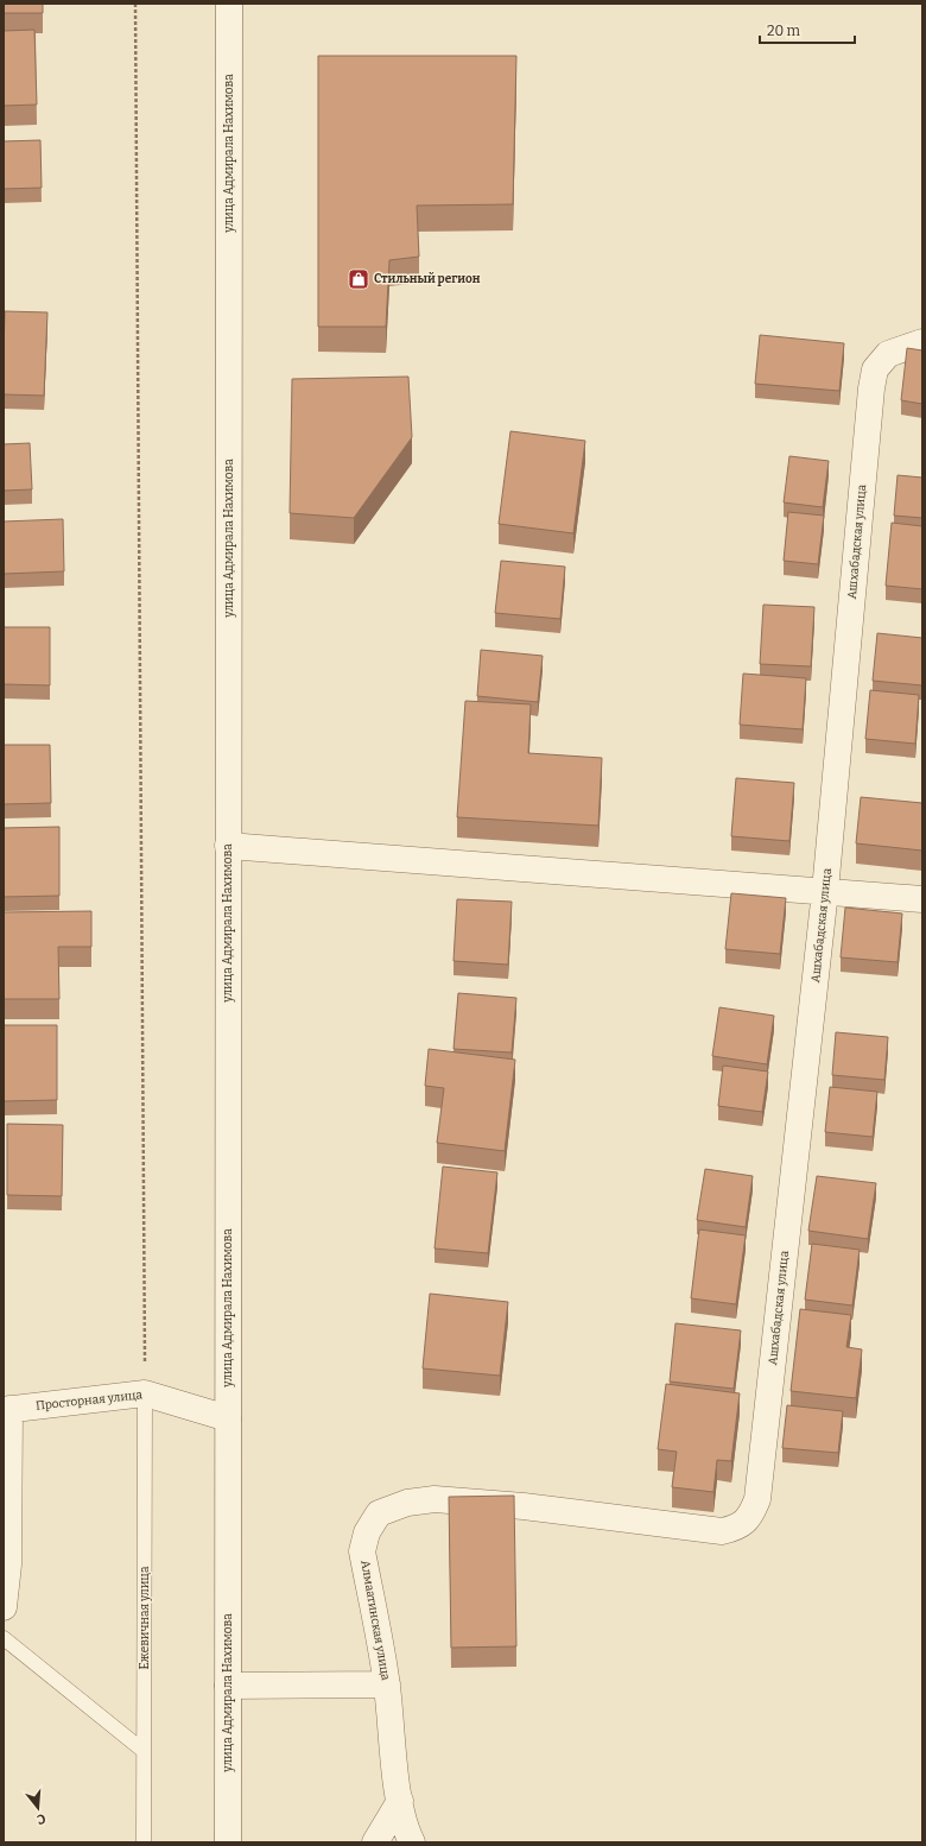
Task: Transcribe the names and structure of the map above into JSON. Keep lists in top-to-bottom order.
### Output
{
  "streets": {
    "street": [
      "улица Адмирала Нахимова",
      "Ашхабадская улица",
      "Просторная улица",
      "Алмаатинская улица"
    ],
    "lane": ["Ежевичная улица"]
  },
  "crossings": [
    ["улица Адмирала Нахимова", "Просторная улица"],
    ["Ашхабадская улица", "Алмаатинская улица"],
    ["Просторная улица", "Ежевичная улица"]
  ],
  "places": {
    "shop": ["Стильный регион"]
  },
  "scale_bar": "20 m",
  "north": "bottom"
}
